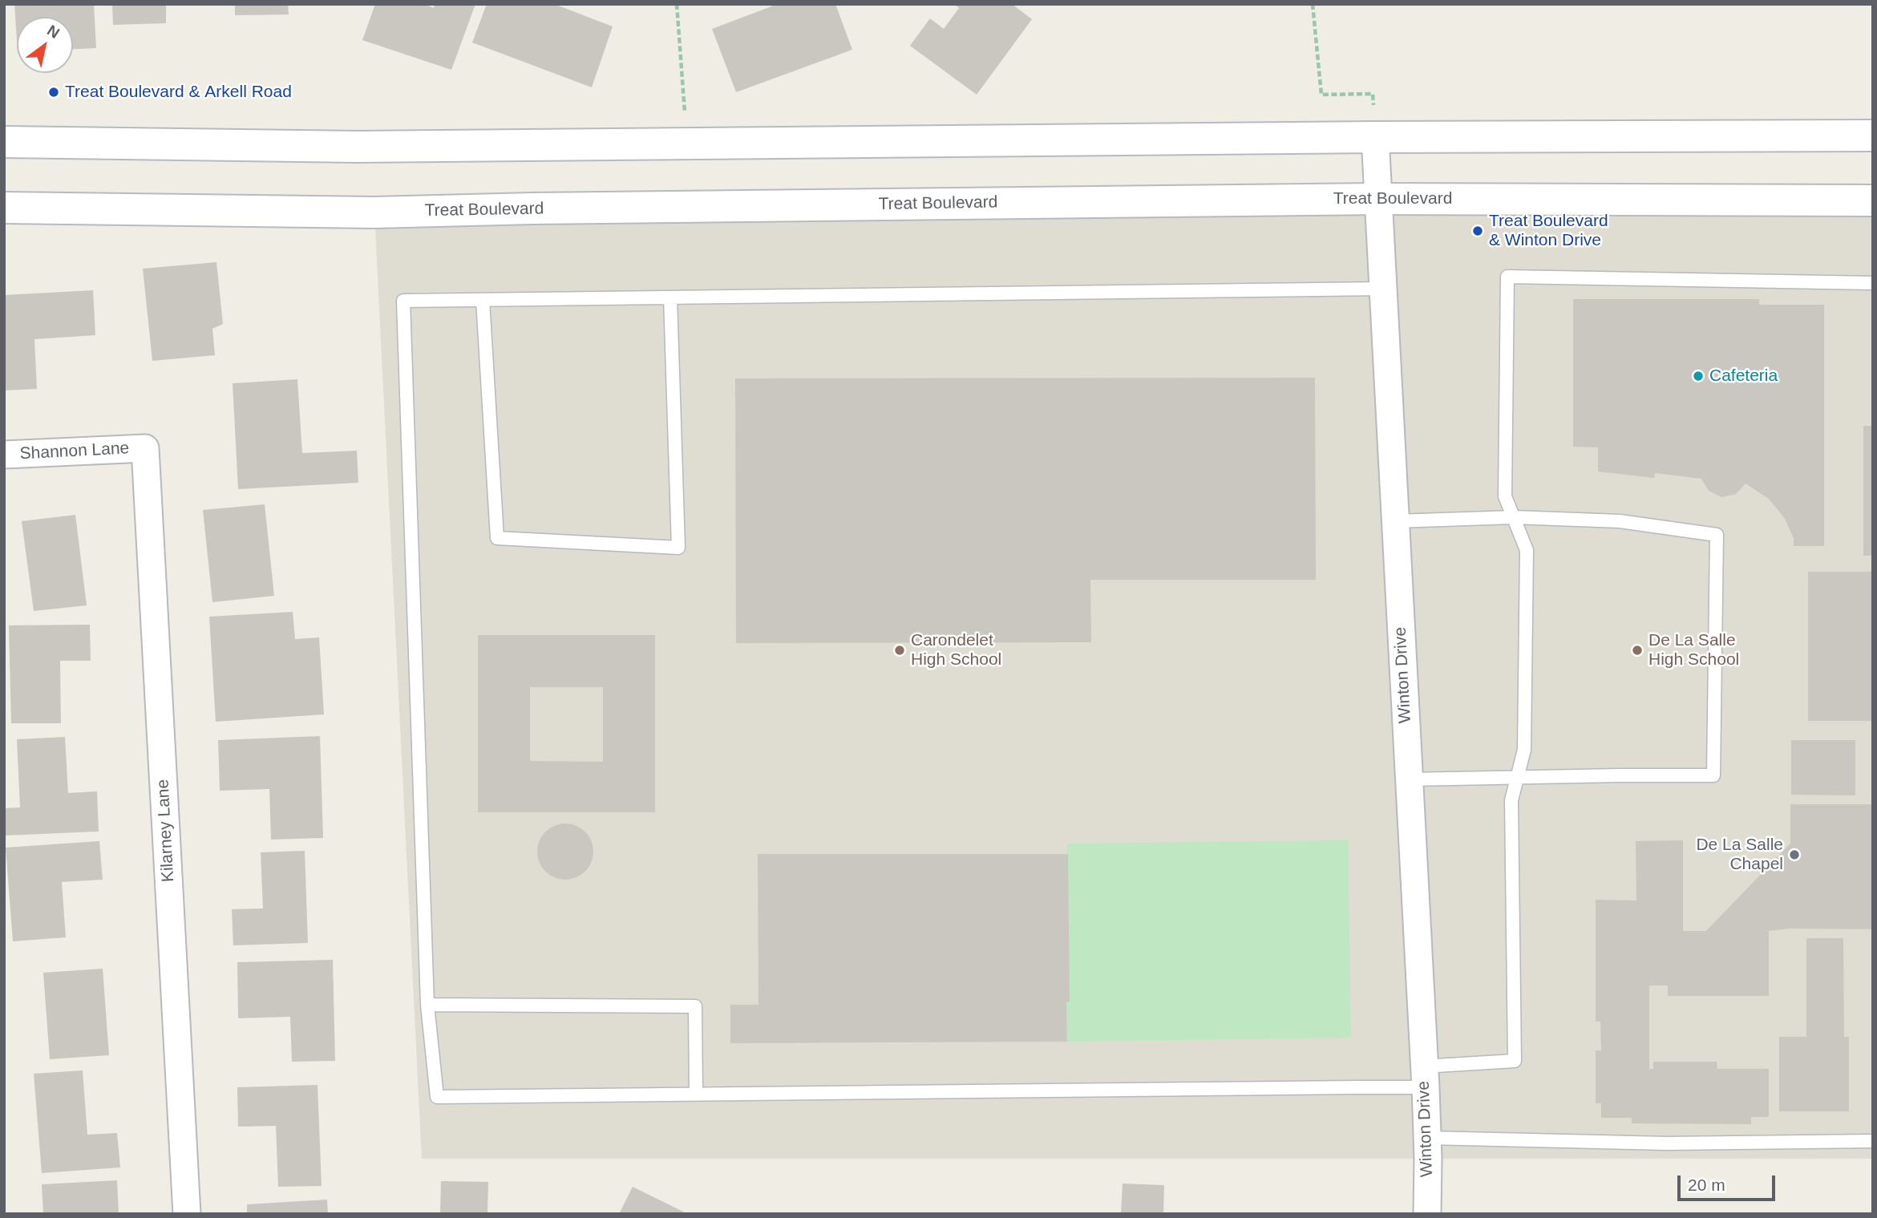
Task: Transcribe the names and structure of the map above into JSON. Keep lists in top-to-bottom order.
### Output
{
  "streets": {
    "main road": ["Treat Boulevard"],
    "street": ["Shannon Lane", "Winton Drive", "Kilarney Lane"]
  },
  "crossings": [
    ["Treat Boulevard", "Winton Drive"],
    ["Shannon Lane", "Kilarney Lane"]
  ],
  "places": [
    "Treat Boulevard & Arkell Road",
    "Treat Boulevard & Winton Drive",
    "Cafeteria",
    "Carondelet High School",
    "De La Salle High School",
    "De La Salle Chapel"
  ],
  "scale_bar": "20 m",
  "north": "top right"
}
